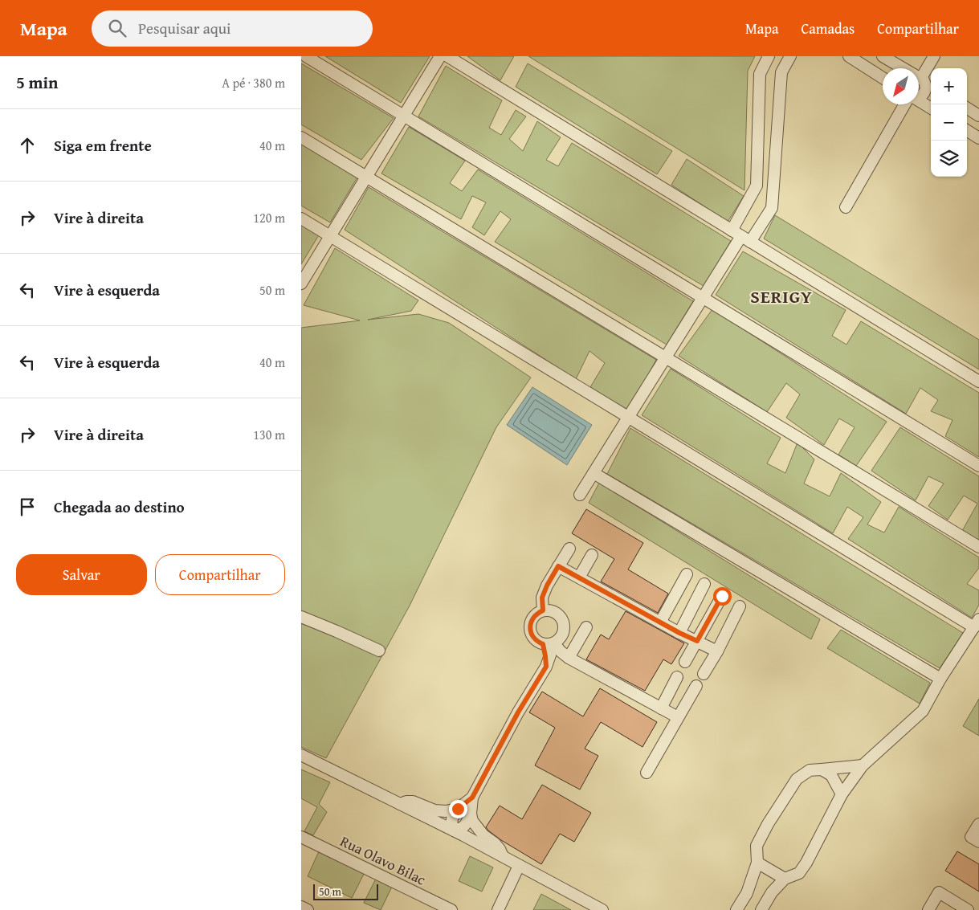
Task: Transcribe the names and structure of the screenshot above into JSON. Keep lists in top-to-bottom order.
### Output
{
  "streets": {
    "street": ["Rua Olavo Bilac"]
  },
  "districts": ["SERIGY"],
  "scale_bar": "50 m",
  "north": "bottom left",
  "page": {
    "header": "Mapa",
    "search": "Pesquisar aqui",
    "nav": ["Mapa", "Camadas", "Compartilhar"],
    "heading": ["5 min", "A pé · 380 m"],
    "map_buttons": ["+", "−"],
    "list": [
      ["Siga em frente", "40 m"],
      ["Vire à direita", "120 m"],
      ["Vire à esquerda", "50 m"],
      ["Vire à esquerda", "40 m"],
      ["Vire à direita", "130 m"],
      "Chegada ao destino"
    ],
    "buttons": ["Salvar", "Compartilhar"],
    "scale": "50 m"
  }
}
